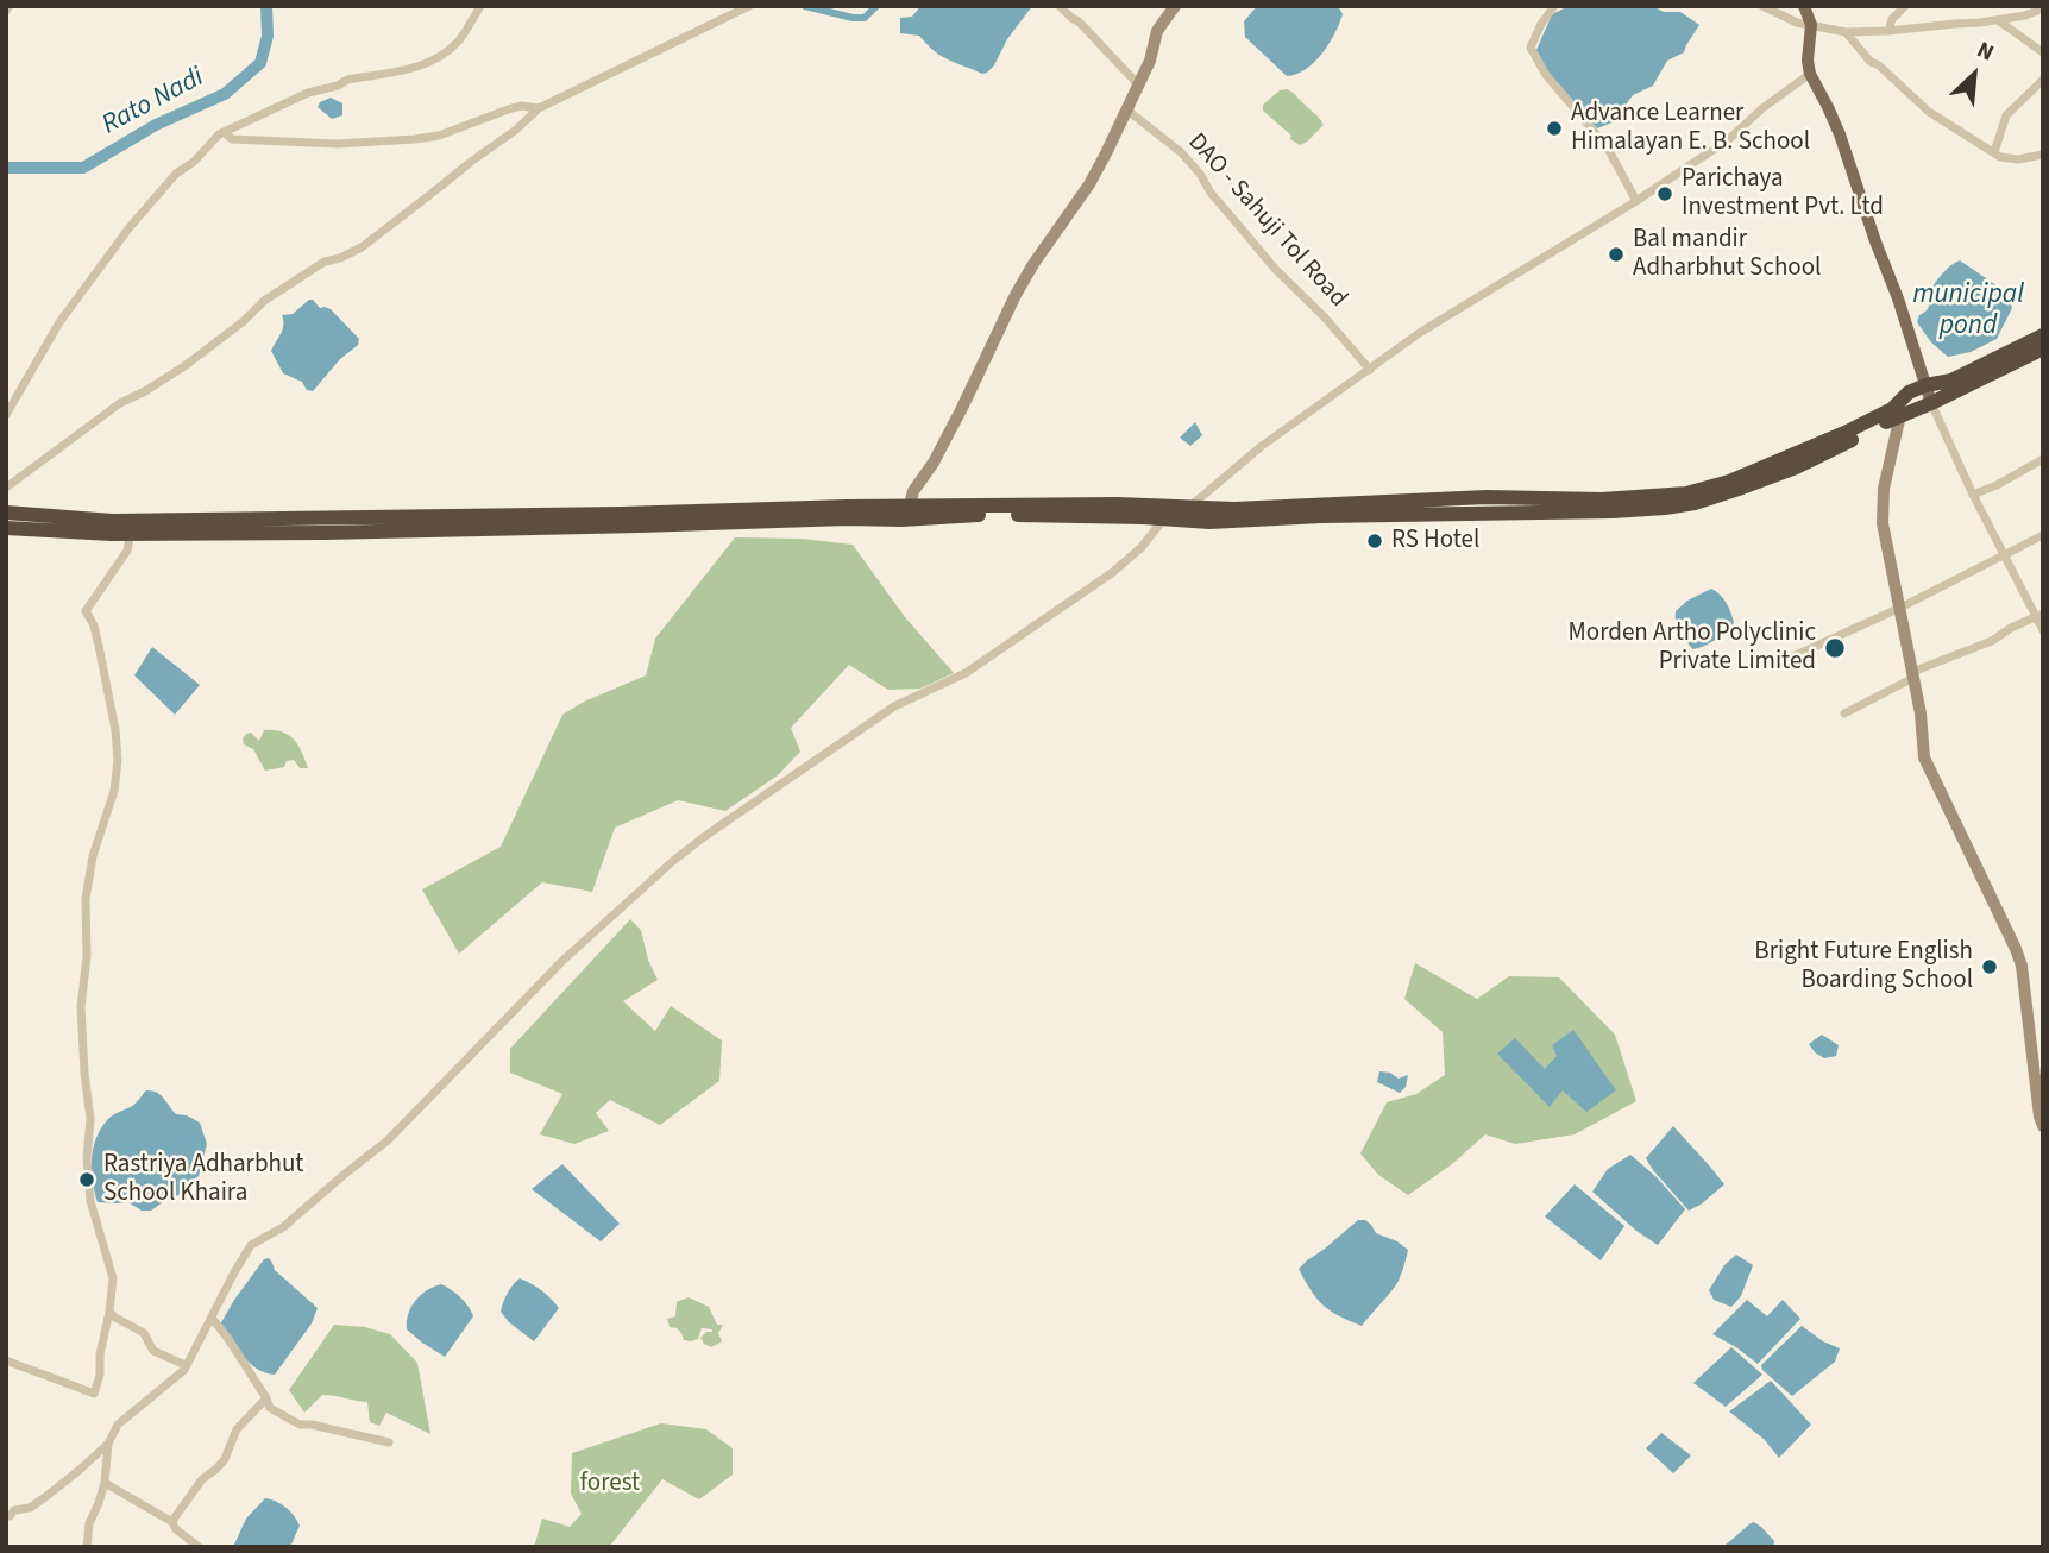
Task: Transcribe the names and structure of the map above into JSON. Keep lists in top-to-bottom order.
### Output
{
  "streets": {
    "street": ["DAO - Sahuji Tol Road"]
  },
  "water": ["Rato Nadi", "municipal pond"],
  "parks": ["forest"],
  "places": [
    "Advance Learner Himalayan E. B. School",
    "Parichaya Investment Pvt. Ltd",
    "Bal mandir Adharbhut School",
    "RS Hotel",
    "Morden Artho Polyclinic Private Limited",
    "Bright Future English Boarding School",
    "Rastriya Adharbhut School Khaira"
  ],
  "north": "top right"
}
